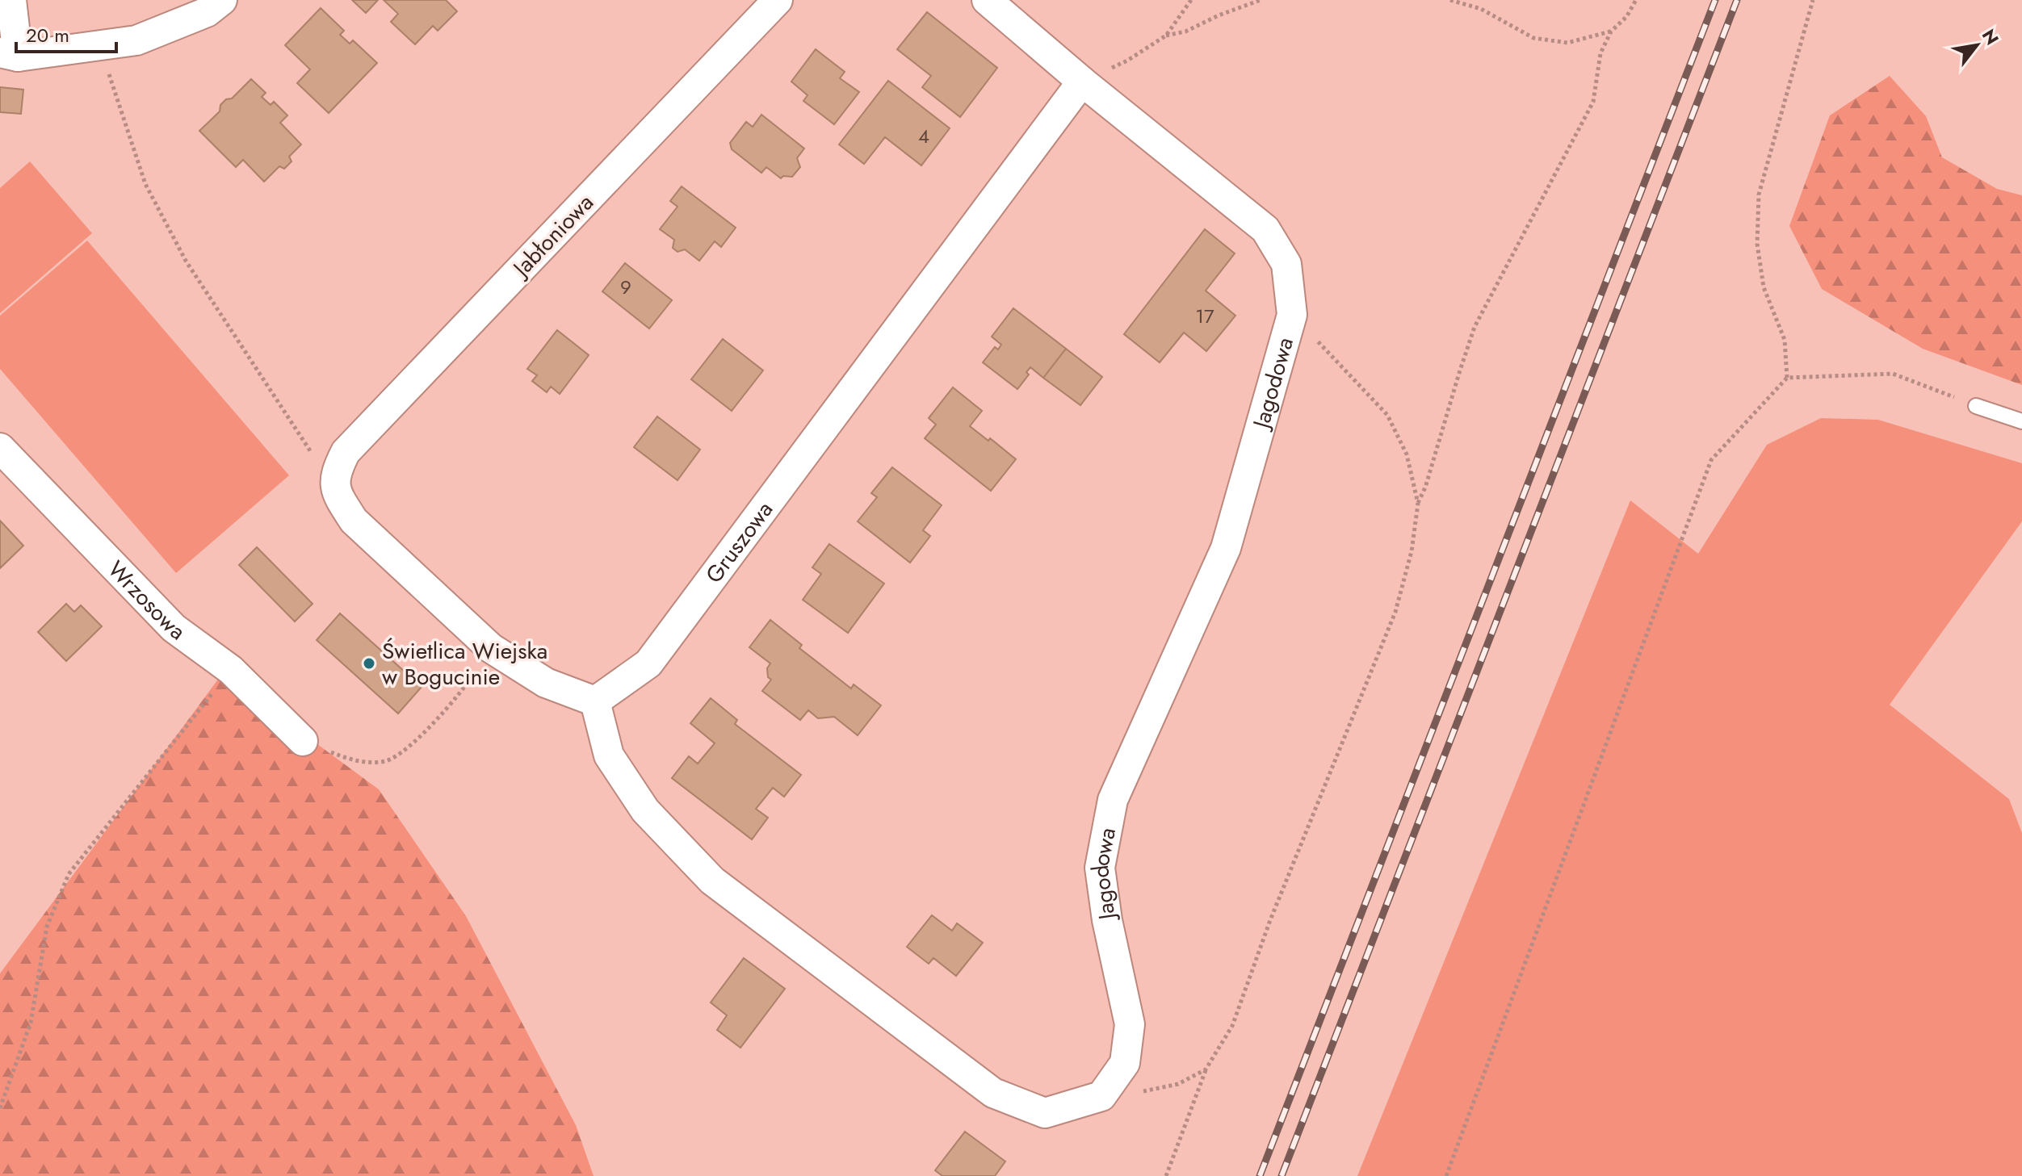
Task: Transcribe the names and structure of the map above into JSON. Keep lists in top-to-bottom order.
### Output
{
  "streets": {
    "street": [
      "Jabłoniowa",
      "Jagodowa",
      "Gruszowa",
      "Wrzosowa"
    ]
  },
  "crossings": [
    ["Jagodowa", "Gruszowa"]
  ],
  "places": ["Świetlica Wiejska w Bogucinie"],
  "house_numbers": ["4", "9", "17"],
  "scale_bar": "20 m",
  "north": "top right"
}
